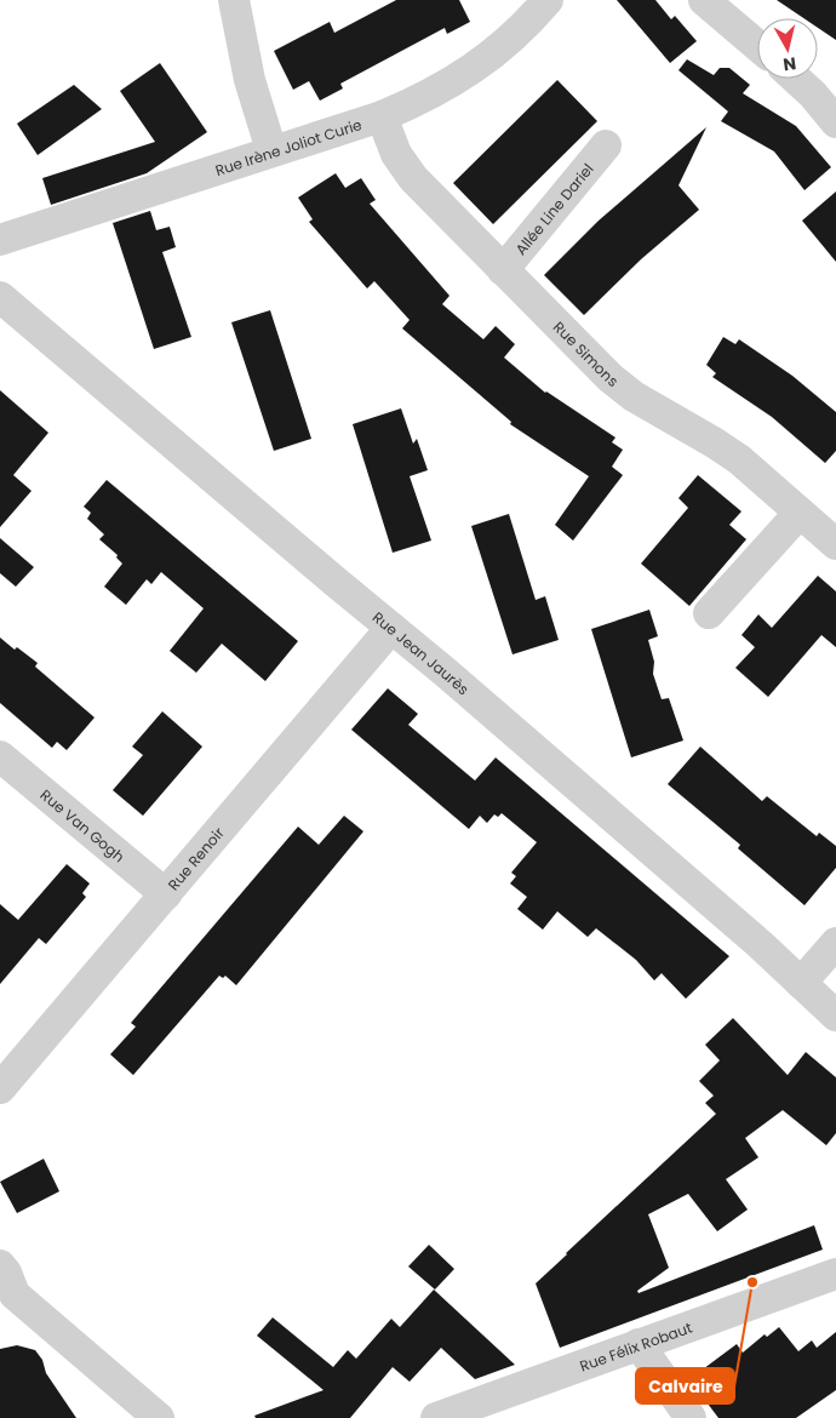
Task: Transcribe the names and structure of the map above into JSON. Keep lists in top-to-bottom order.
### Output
{
  "streets": {
    "street": [
      "Rue Irène Joliot Curie",
      "Allée Line Dariel",
      "Rue Simons",
      "Rue Jean Jaurès",
      "Rue Van Gogh",
      "Rue Renoir",
      "Rue Félix Robaut"
    ]
  },
  "crossings": [
    ["Rue Irène Joliot Curie", "Rue Simons"],
    ["Allée Line Dariel", "Rue Simons"],
    ["Rue Jean Jaurès", "Rue Renoir"],
    ["Rue Van Gogh", "Rue Renoir"]
  ],
  "places": ["Calvaire"],
  "north": "bottom"
}
